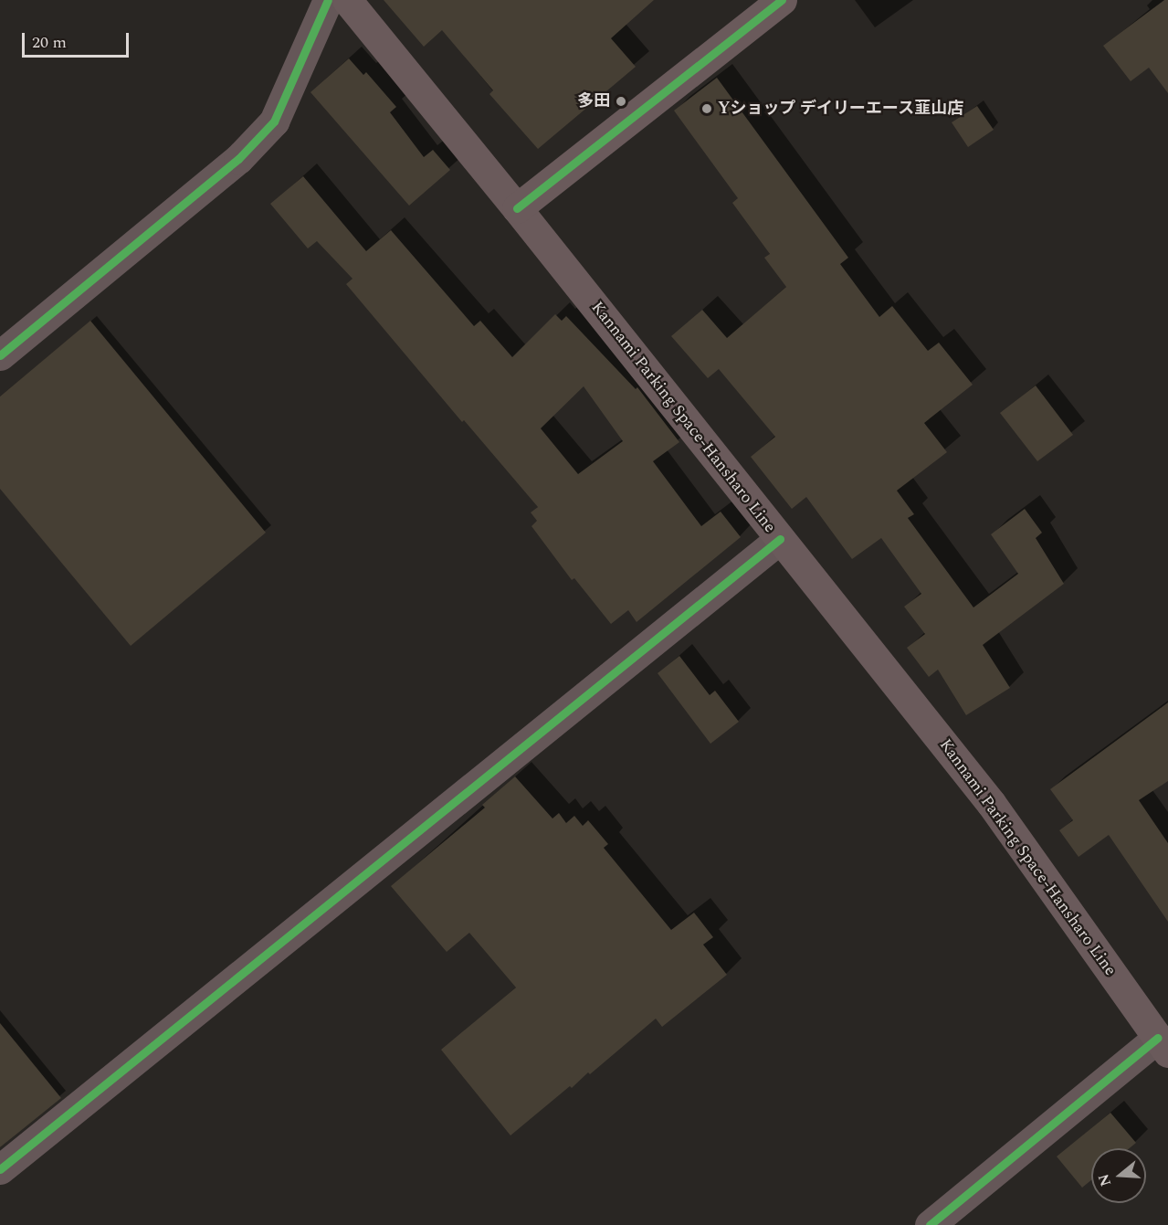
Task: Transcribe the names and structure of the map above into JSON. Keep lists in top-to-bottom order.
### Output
{
  "streets": {
    "main road": ["Kannami Parking Space-Hansharo Line"]
  },
  "places": ["多田", "Yショップ デイリーエース韮山店"],
  "scale_bar": "20 m",
  "north": "left"
}
